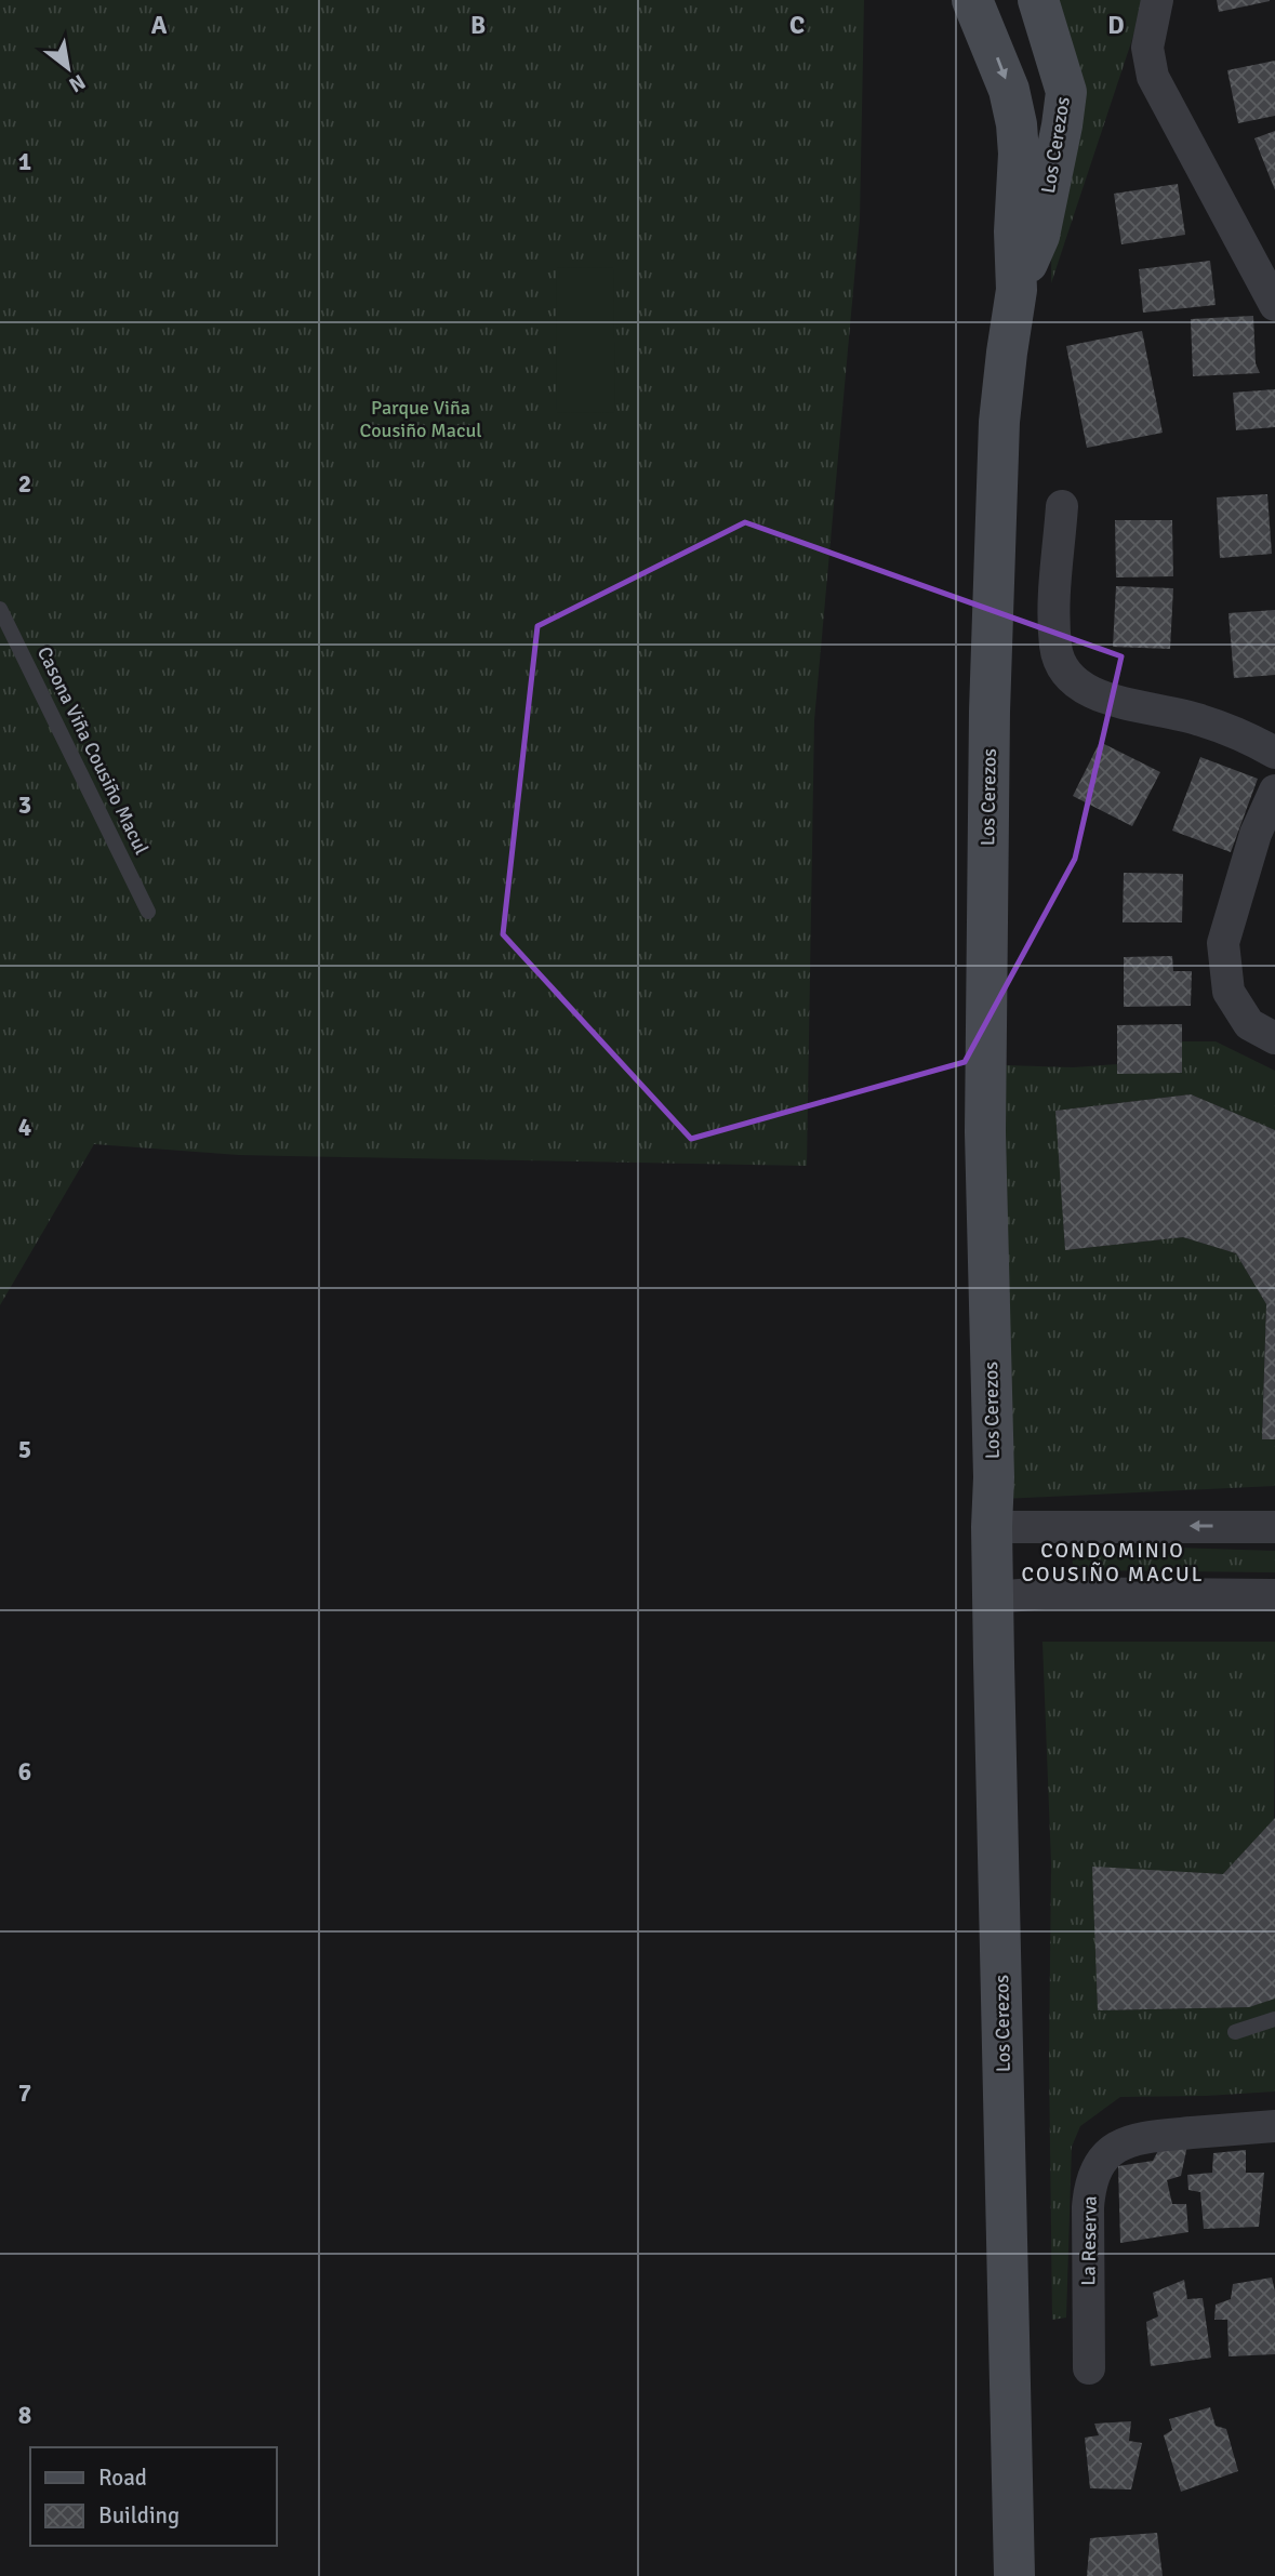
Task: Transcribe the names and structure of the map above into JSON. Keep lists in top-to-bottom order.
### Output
{
  "streets": {
    "street": ["Los Cerezos", "La Reserva"],
    "lane": ["Casona Viña Cousiño Macul"]
  },
  "districts": ["CONDOMINIO COUSIÑO MACUL"],
  "parks": ["Parque Viña Cousiño Macul"],
  "legend": ["Road", "Building"],
  "north": "bottom right",
  "grid": {
    "columns": [
      "A",
      "B",
      "C",
      "D"
    ],
    "rows": [
      "1",
      "2",
      "3",
      "4",
      "5",
      "6",
      "7",
      "8"
    ]
  }
}
